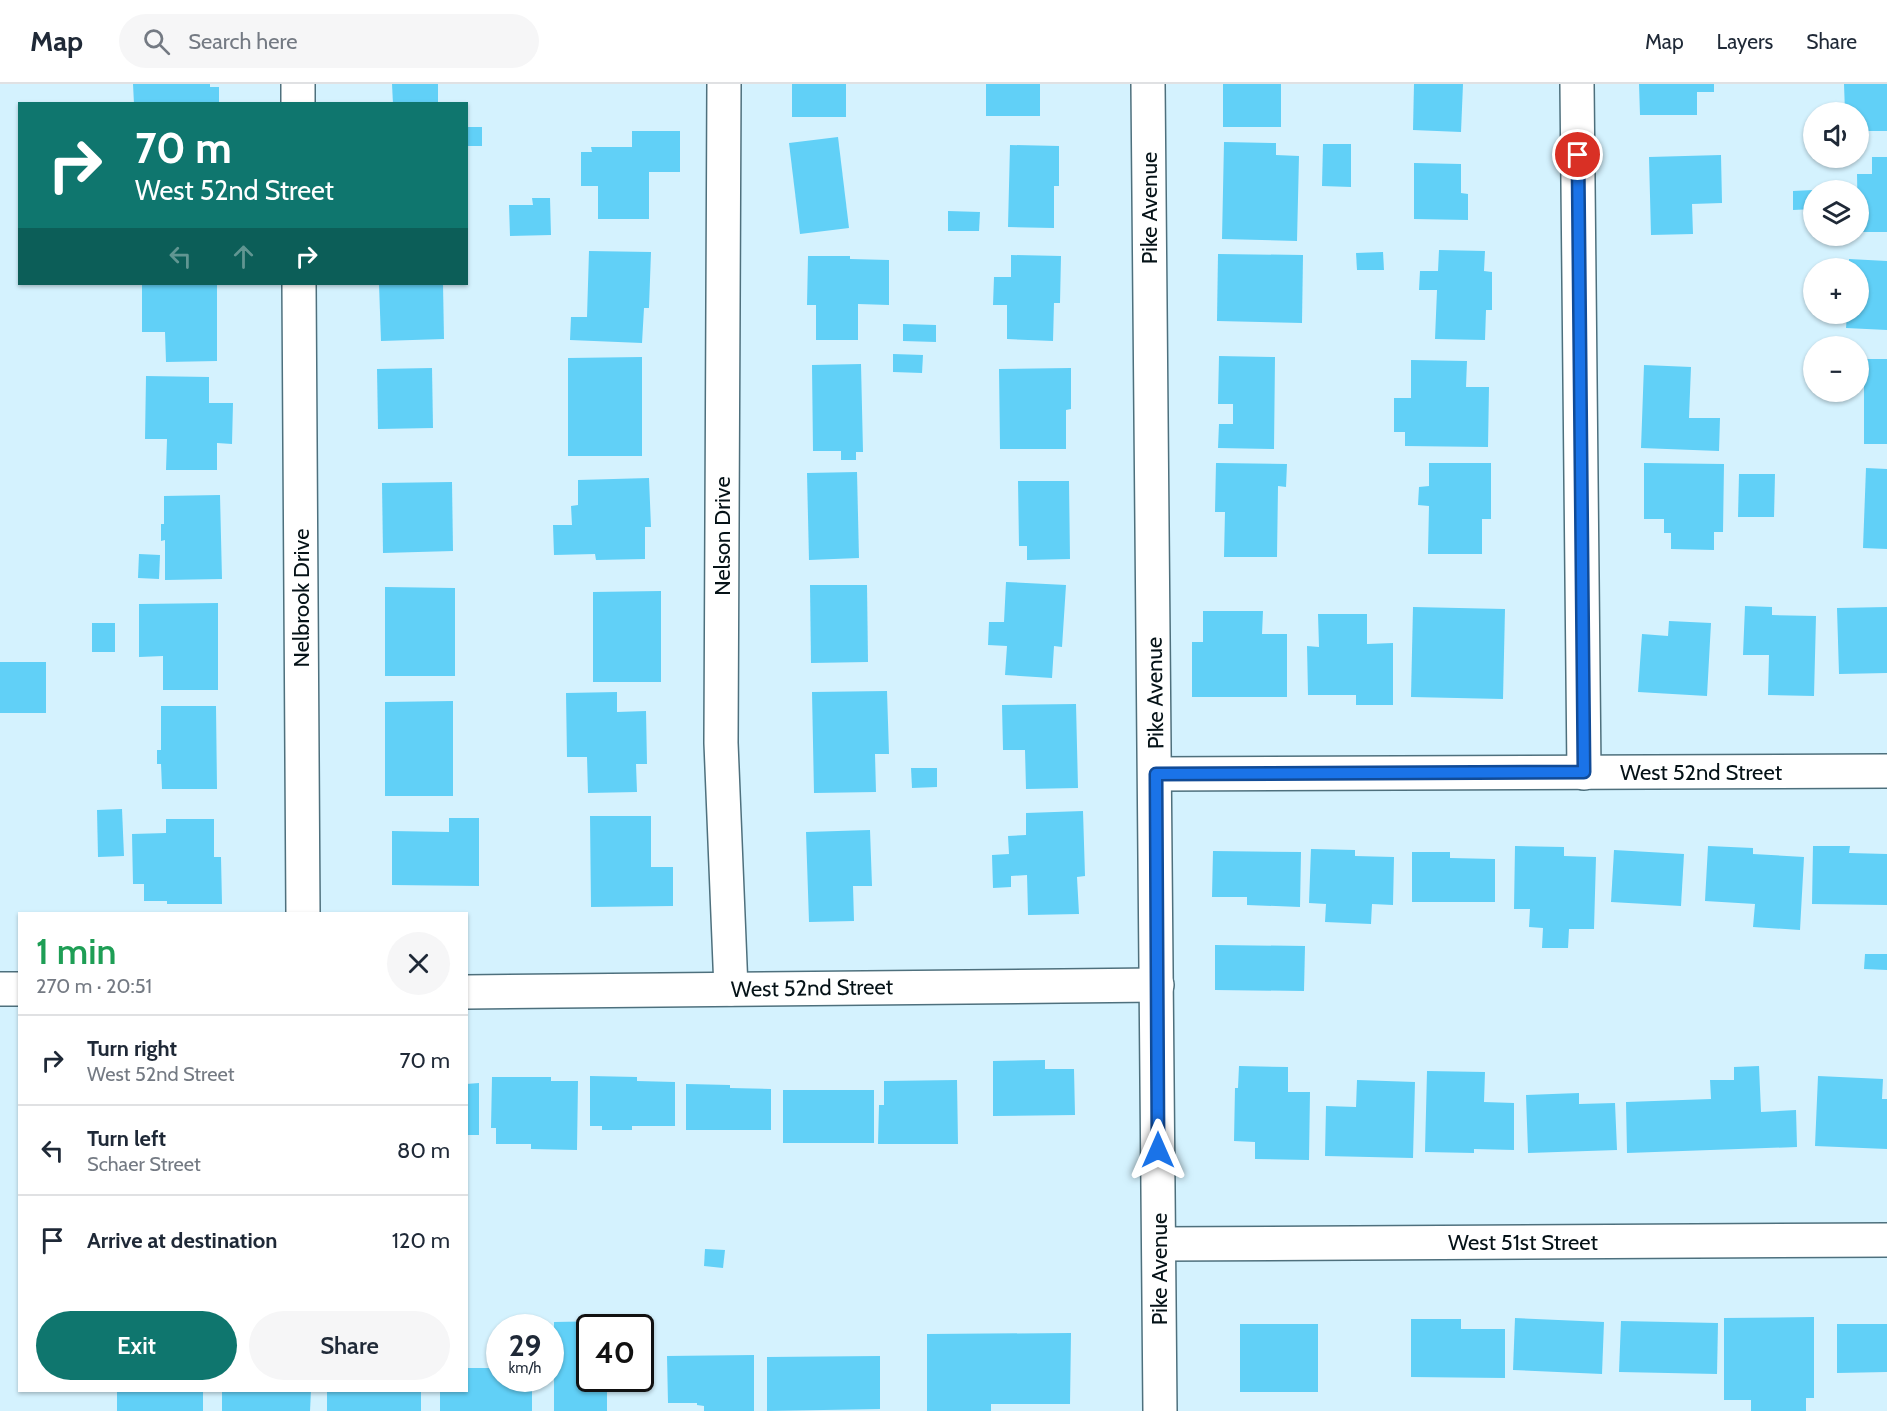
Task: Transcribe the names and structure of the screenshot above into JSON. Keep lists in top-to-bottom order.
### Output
{
  "streets": {
    "street": [
      "Pike Avenue",
      "Nelson Drive",
      "Nelbrook Drive",
      "West 52nd Street",
      "West 51st Street"
    ]
  },
  "crossings": [
    ["Pike Avenue", "West 52nd Street"],
    ["Pike Avenue", "West 51st Street"],
    ["Nelson Drive", "West 52nd Street"]
  ],
  "page": {
    "header": "Map",
    "search": "Search here",
    "nav": ["Map", "Layers", "Share"],
    "map_buttons": ["+", "−"],
    "turn": ["70 m", "West 52nd Street"],
    "heading": ["1 min", "270 m · 20:51"],
    "list": [
      {
        "name": "Turn right",
        "note": "West 52nd Street",
        "value": "70 m"
      },
      {
        "name": "Turn left",
        "note": "Schaer Street",
        "value": "80 m"
      },
      {
        "name": "Arrive at destination",
        "value": "120 m"
      }
    ],
    "buttons": ["Exit", "Share"],
    "speed": "29 km/h",
    "limit": "40"
  }
}
